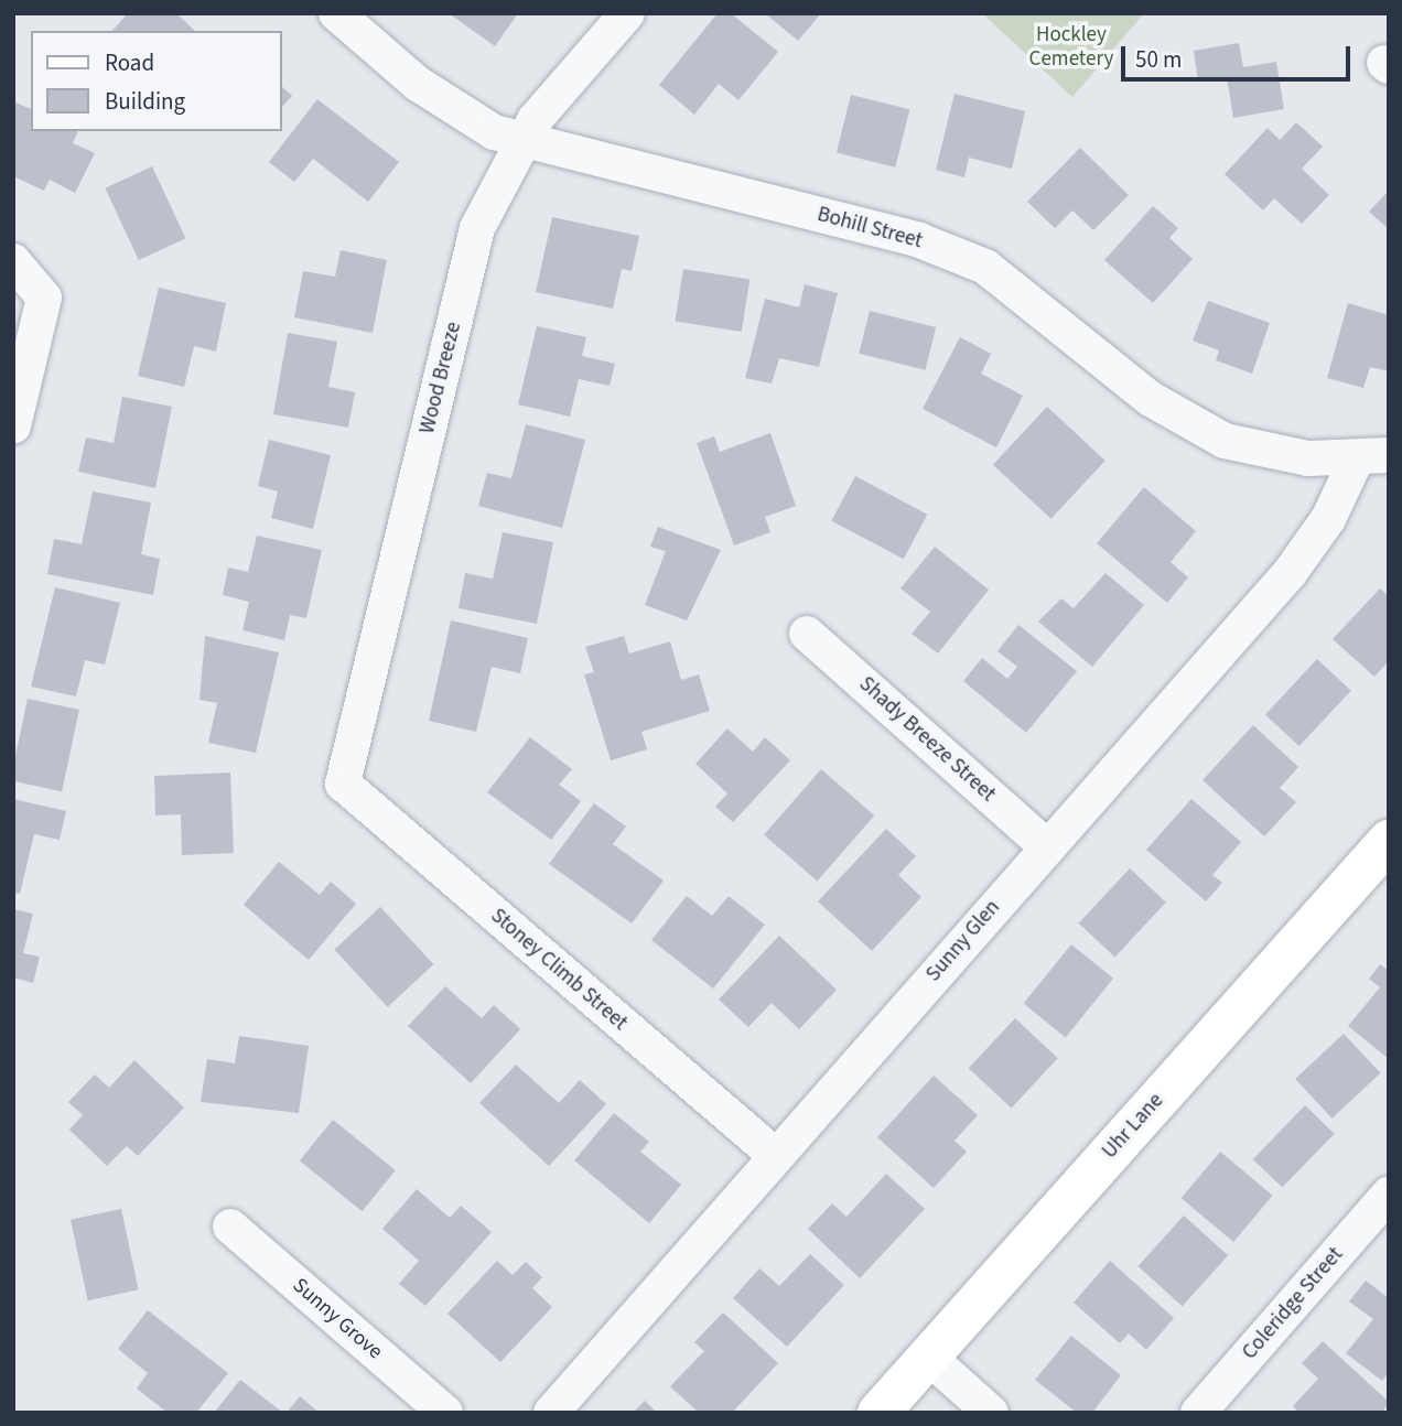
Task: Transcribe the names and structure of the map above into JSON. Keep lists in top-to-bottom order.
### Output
{
  "streets": {
    "street": [
      "Bohill Street",
      "Wood Breeze",
      "Shady Breeze Street",
      "Sunny Glen",
      "Stoney Climb Street",
      "Uhr Lane",
      "Coleridge Street",
      "Sunny Grove"
    ]
  },
  "crossings": [
    ["Bohill Street", "Wood Breeze"],
    ["Bohill Street", "Sunny Glen"],
    ["Wood Breeze", "Stoney Climb Street"],
    ["Shady Breeze Street", "Sunny Glen"],
    ["Sunny Glen", "Stoney Climb Street"]
  ],
  "parks": ["Hockley Cemetery"],
  "legend": ["Road", "Building"],
  "scale_bar": "50 m"
}
